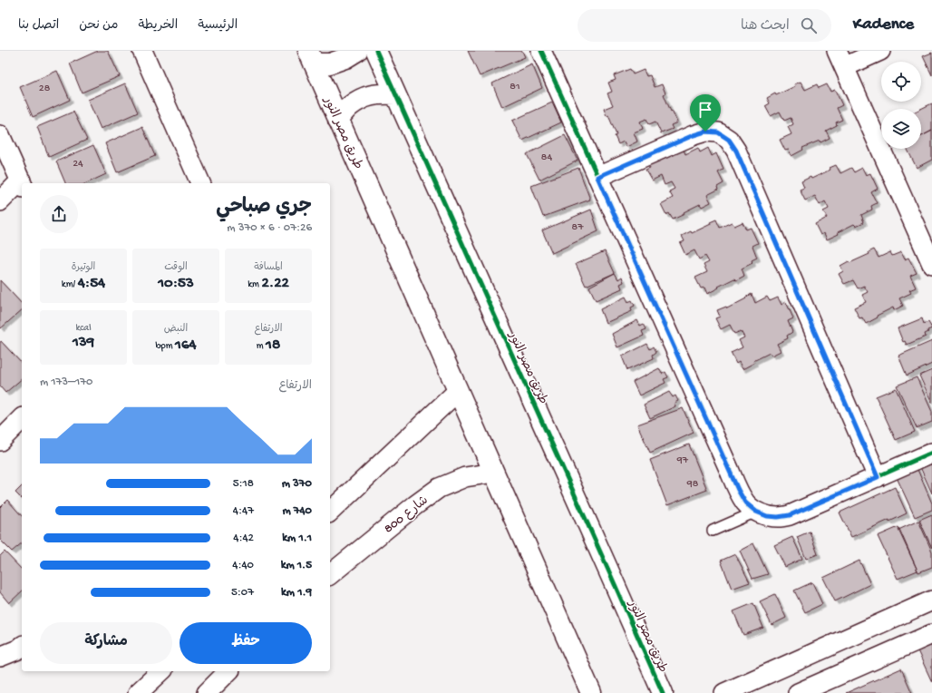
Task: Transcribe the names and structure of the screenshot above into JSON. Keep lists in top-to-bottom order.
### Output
{
  "streets": {
    "street": ["طريق مصر النور", "شارع 800"]
  },
  "crossings": [
    ["طريق مصر النور", "شارع 800"]
  ],
  "house_numbers": [
    "81",
    "28",
    "84",
    "24",
    "87",
    "97",
    "98"
  ],
  "page": {
    "header": "Kadence",
    "search": "ابحث هنا",
    "nav": [
      "الرئيسية",
      "الخريطة",
      "من نحن",
      "اتصل بنا"
    ],
    "heading": ["جري صباحي", "07:26 · 6 × 370 m"],
    "stats": [
      ["المسافة", "2.22 km"],
      ["الوقت", "10:53"],
      ["الوتيرة", "4:54 /km"],
      ["الارتفاع", "18 m"],
      ["النبض", "164 bpm"],
      ["kcal", "139"]
    ],
    "chart": ["الارتفاع", "170–173 m"],
    "list": [
      {
        "name": "370 m",
        "note": "5:18"
      },
      {
        "name": "740 m",
        "note": "4:47"
      },
      {
        "name": "1.1 km",
        "note": "4:42"
      },
      {
        "name": "1.5 km",
        "note": "4:40"
      },
      {
        "name": "1.9 km",
        "note": "5:07"
      }
    ],
    "buttons": ["حفظ", "مشاركة"]
  }
}
